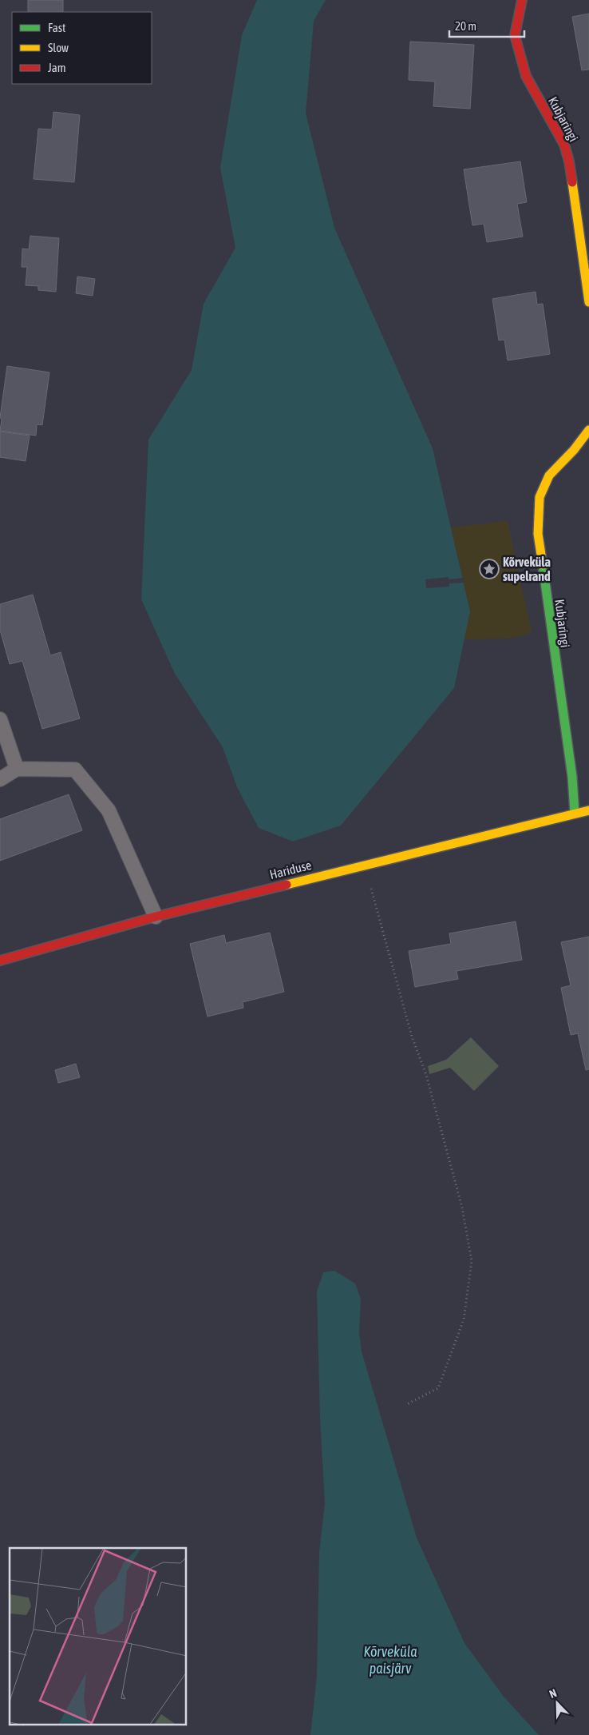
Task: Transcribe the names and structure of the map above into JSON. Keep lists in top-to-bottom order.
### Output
{
  "streets": {
    "street": ["Kubjaringi", "Hariduse"]
  },
  "crossings": [
    ["Kubjaringi", "Hariduse"]
  ],
  "water": ["Kõrveküla paisjärv"],
  "places": {
    "place": ["Kõrveküla supelrand"]
  },
  "legend": ["Fast", "Slow", "Jam"],
  "scale_bar": "20 m",
  "north": "top left"
}
